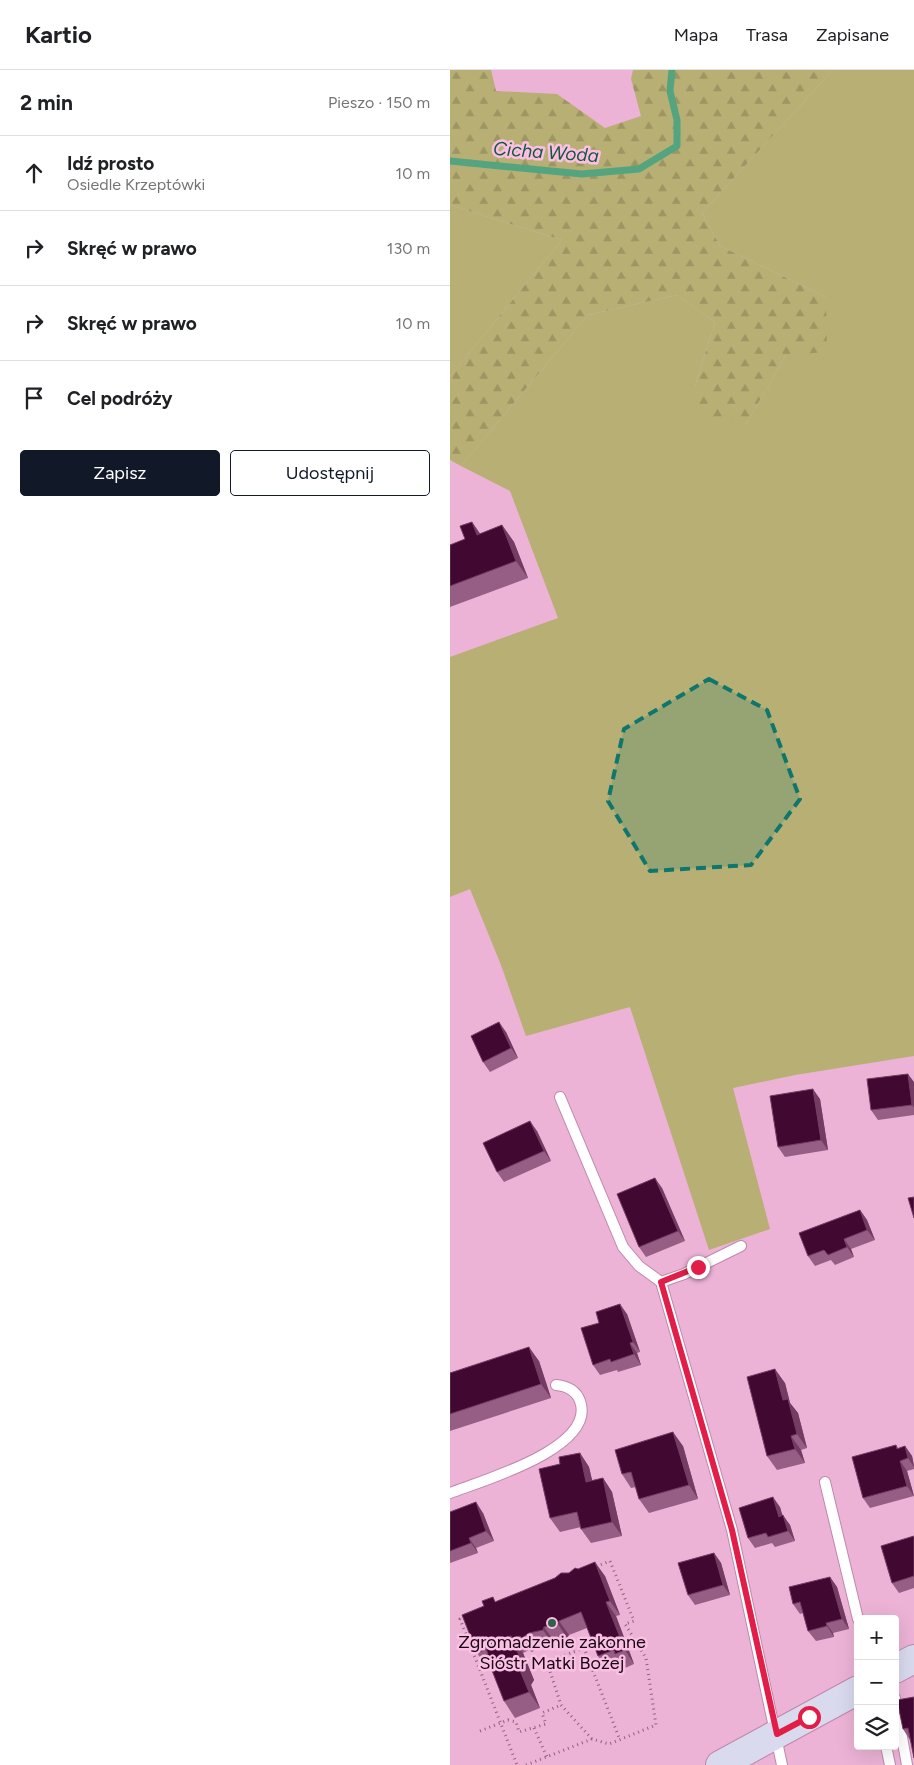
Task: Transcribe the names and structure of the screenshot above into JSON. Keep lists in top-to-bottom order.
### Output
{
  "water": ["Cicha Woda"],
  "places": ["Zgromadzenie zakonne Sióstr Matki Bożej"],
  "page": {
    "header": "Kartio",
    "nav": ["Mapa", "Trasa", "Zapisane"],
    "heading": ["2 min", "Pieszo · 150 m"],
    "list": [
      ["Idź prosto", "Osiedle Krzeptówki", "10 m"],
      ["Skręć w prawo", "130 m"],
      ["Skręć w prawo", "10 m"],
      "Cel podróży"
    ],
    "buttons": ["Zapisz", "Udostępnij"],
    "map_buttons": ["+", "−"]
  }
}
